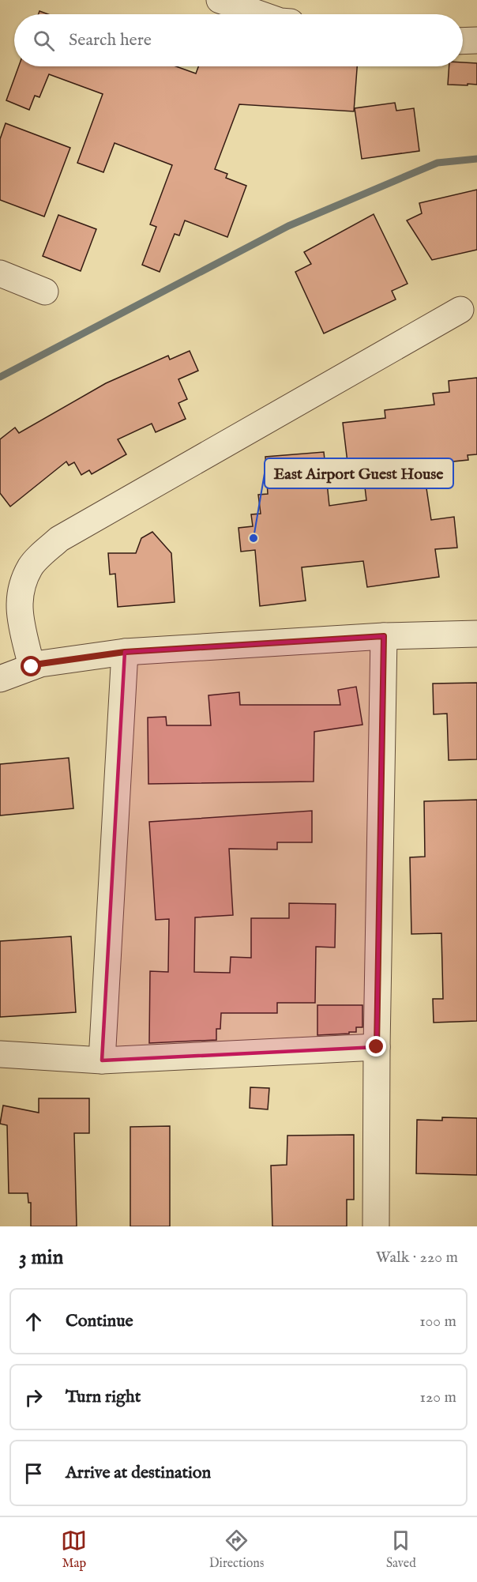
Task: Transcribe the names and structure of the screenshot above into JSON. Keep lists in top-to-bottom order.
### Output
{
  "places": ["East Airport Guest House"],
  "page": {
    "search": "Search here",
    "heading": ["3 min", "Walk · 220 m"],
    "list": [
      ["Continue", "100 m"],
      ["Turn right", "120 m"],
      "Arrive at destination"
    ],
    "nav": ["Map", "Directions", "Saved"]
  }
}
